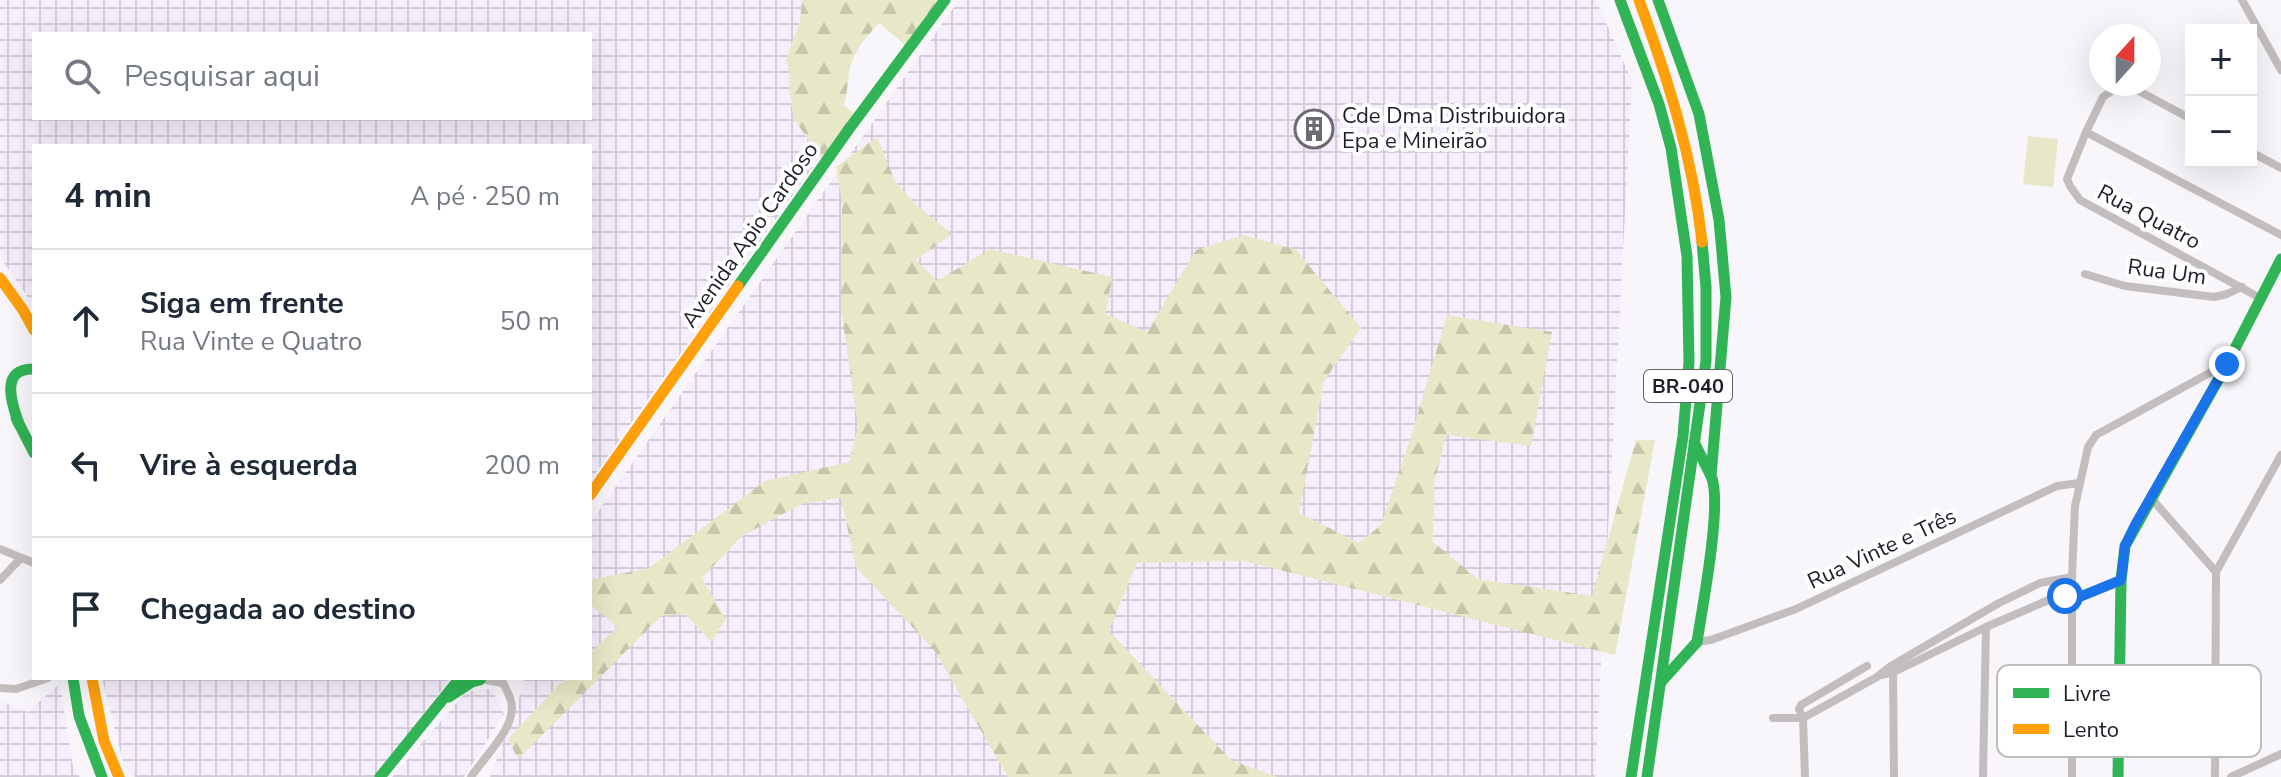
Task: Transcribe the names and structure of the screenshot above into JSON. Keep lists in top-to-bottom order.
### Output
{
  "streets": {
    "main road": ["Avenida Apio Cardoso", "BR-040"],
    "street": ["Rua Quatro", "Rua Um", "Rua Vinte e Três"]
  },
  "crossings": [
    ["Rua Quatro", "Rua Um"]
  ],
  "places": {
    "building": ["Cde Dma Distribuidora Epa e Mineirão"]
  },
  "legend": ["Livre", "Lento"],
  "north": "top",
  "page": {
    "map_buttons": ["+", "−"],
    "search": "Pesquisar aqui",
    "heading": ["4 min", "A pé · 250 m"],
    "list": [
      ["Siga em frente", "Rua Vinte e Quatro", "50 m"],
      ["Vire à esquerda", "200 m"],
      "Chegada ao destino"
    ]
  }
}
